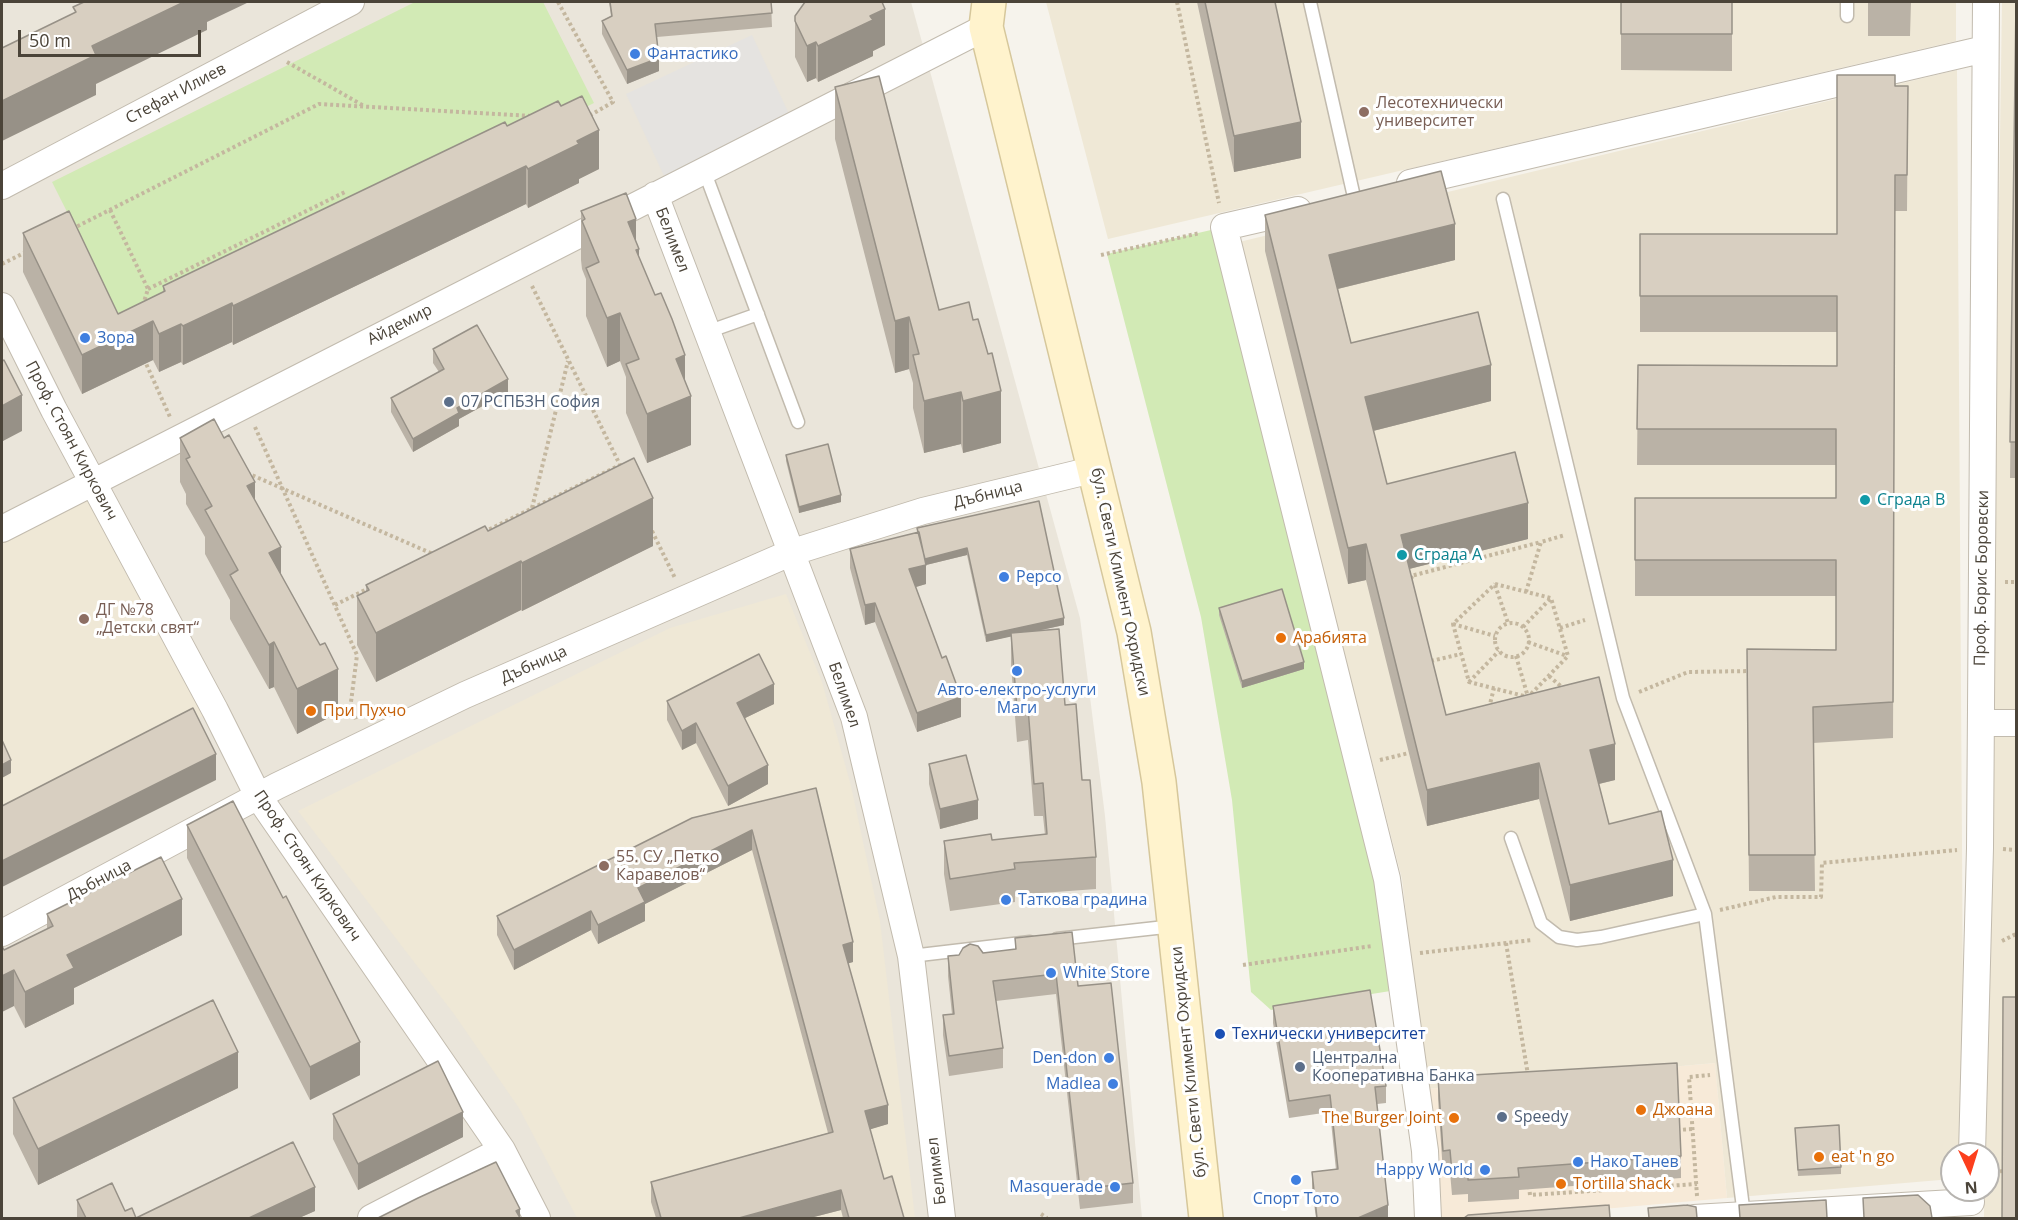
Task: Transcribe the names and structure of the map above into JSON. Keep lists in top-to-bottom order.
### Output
{
  "streets": {
    "main road": ["бул. Свети Климент Охридски"],
    "street": [
      "Стефан Илиев",
      "Белимел",
      "Айдемир",
      "Проф. Стоян Киркович",
      "Дъбница",
      "Проф. Борис Боровски"
    ]
  },
  "crossings": [
    ["Белимел", "Айдемир"],
    ["Белимел", "Дъбница"],
    ["Айдемир", "Проф. Стоян Киркович"],
    ["Айдемир", "бул. Свети Климент Охридски"],
    ["Проф. Стоян Киркович", "Дъбница"],
    ["Дъбница", "бул. Свети Климент Охридски"]
  ],
  "places": [
    "Фантастико",
    "Лесотехнически университет",
    "Зора",
    "07 РСПБЗН София",
    "Сграда В",
    "Сграда А",
    "Pepco",
    "ДГ №78 „Детски свят“",
    "Арабията",
    "Авто-електро-услуги Маги",
    "При Пухчо",
    "55. СУ „Петко Каравелов“",
    "Таткова градина",
    "White Store",
    "Технически университет",
    "Den-don",
    "Централна Кооперативна Банка",
    "Madlea",
    "Джоана",
    "Speedy",
    "The Burger Joint",
    "eat 'n go",
    "Нако Танев",
    "Happy World",
    "Спорт Тото",
    "Tortilla shack",
    "Masquerade"
  ],
  "scale_bar": "50 m",
  "north": "bottom"
}
